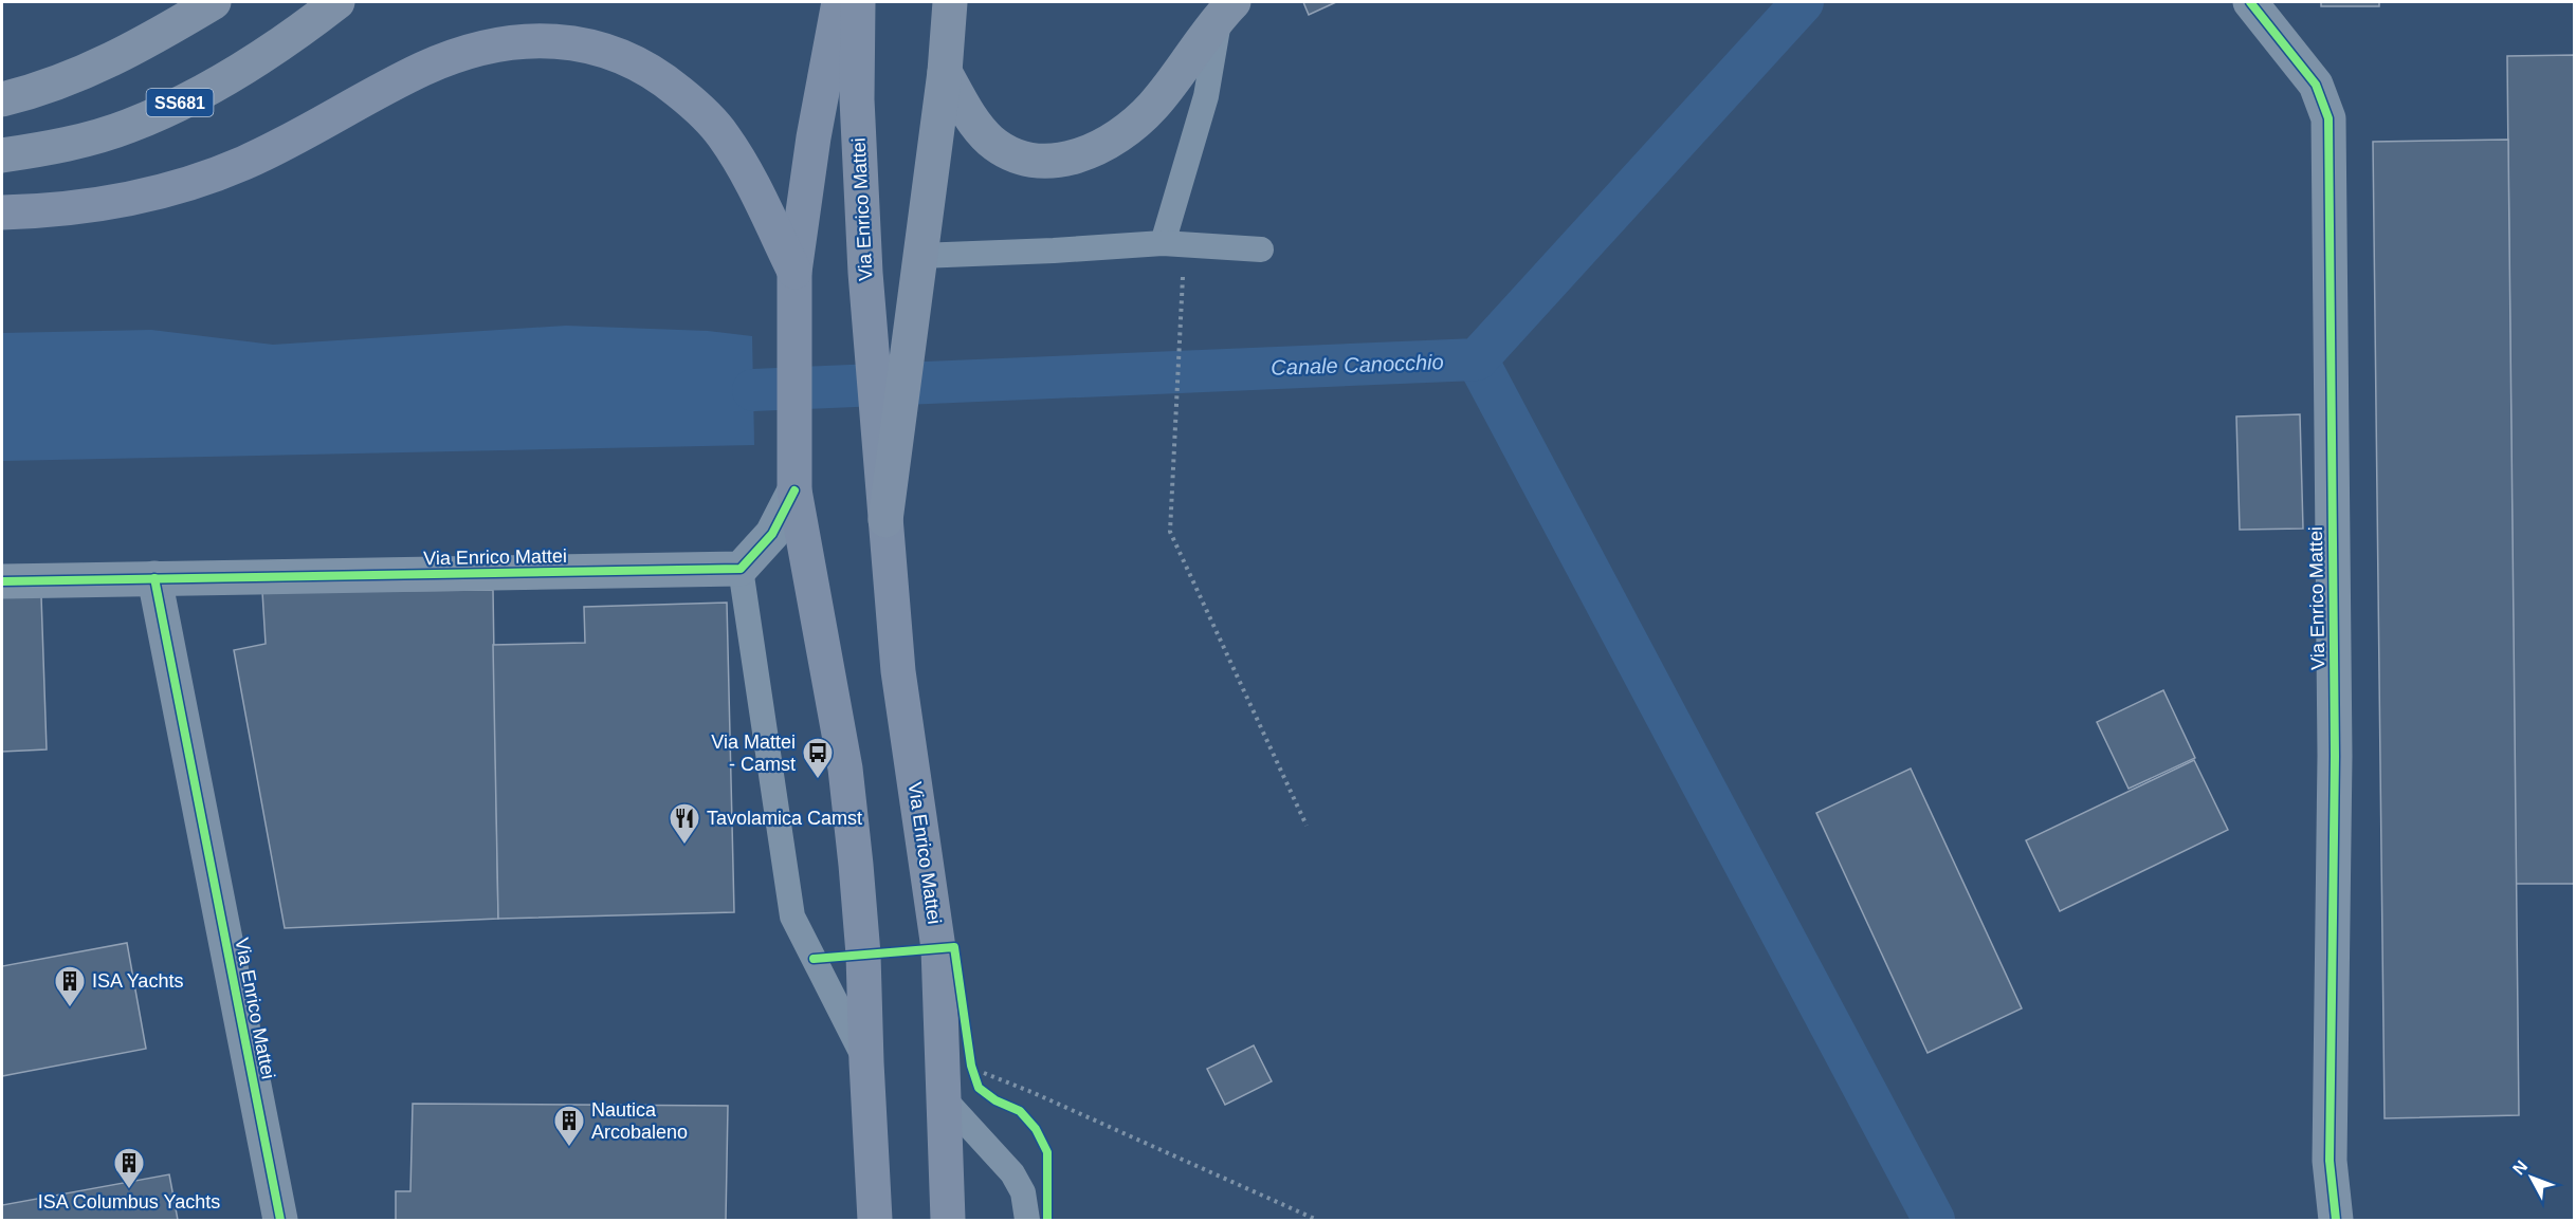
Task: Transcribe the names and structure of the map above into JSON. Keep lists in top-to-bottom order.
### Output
{
  "streets": {
    "highway": ["SS681"],
    "main road": ["Via Enrico Mattei"]
  },
  "water": ["Canale Canocchio"],
  "places": {
    "bus stop": ["Via Mattei - Camst"],
    "restaurant": ["Tavolamica Camst"],
    "building": ["ISA Yachts", "Nautica Arcobaleno", "ISA Columbus Yachts"]
  },
  "north": "top left"
}
